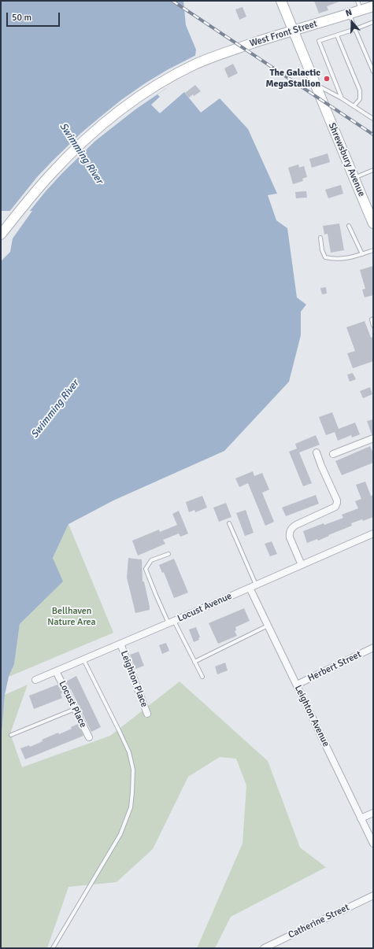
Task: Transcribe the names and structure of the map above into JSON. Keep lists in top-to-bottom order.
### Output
{
  "streets": {
    "main road": ["West Front Street", "Shrewsbury Avenue"],
    "street": [
      "Locust Avenue",
      "Herbert Street",
      "Leighton Place",
      "Locust Place",
      "Leighton Avenue",
      "Catherine Street"
    ]
  },
  "crossings": [
    ["West Front Street", "Shrewsbury Avenue"],
    ["Locust Avenue", "Leighton Place"],
    ["Locust Avenue", "Locust Place"],
    ["Locust Avenue", "Leighton Avenue"],
    ["Herbert Street", "Leighton Avenue"]
  ],
  "water": ["Swimming River"],
  "parks": ["Bellhaven Nature Area"],
  "places": ["The Galactic MegaStallion"],
  "scale_bar": "50 m",
  "north": "top"
}
